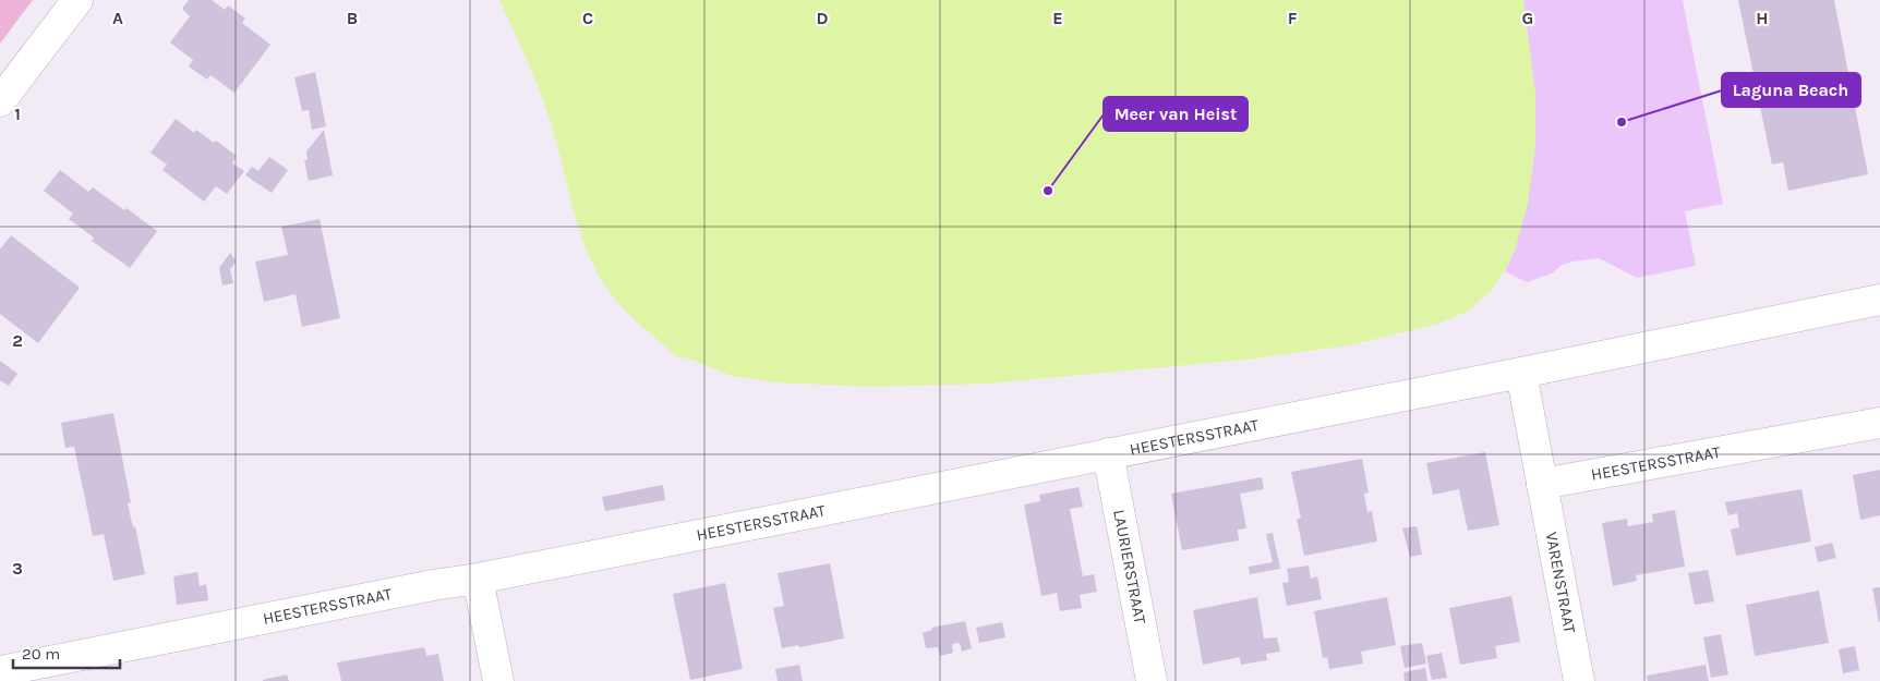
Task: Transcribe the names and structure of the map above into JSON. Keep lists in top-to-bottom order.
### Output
{
  "streets": {
    "street": ["HEESTERSSTRAAT", "LAURIERSTRAAT", "VARENSTRAAT"]
  },
  "crossings": [
    ["HEESTERSSTRAAT", "LAURIERSTRAAT"],
    ["HEESTERSSTRAAT", "VARENSTRAAT"]
  ],
  "places": ["Laguna Beach", "Meer van Heist"],
  "scale_bar": "20 m",
  "grid": {
    "columns": [
      "A",
      "B",
      "C",
      "D",
      "E",
      "F",
      "G",
      "H"
    ],
    "rows": ["1", "2", "3"]
  }
}
